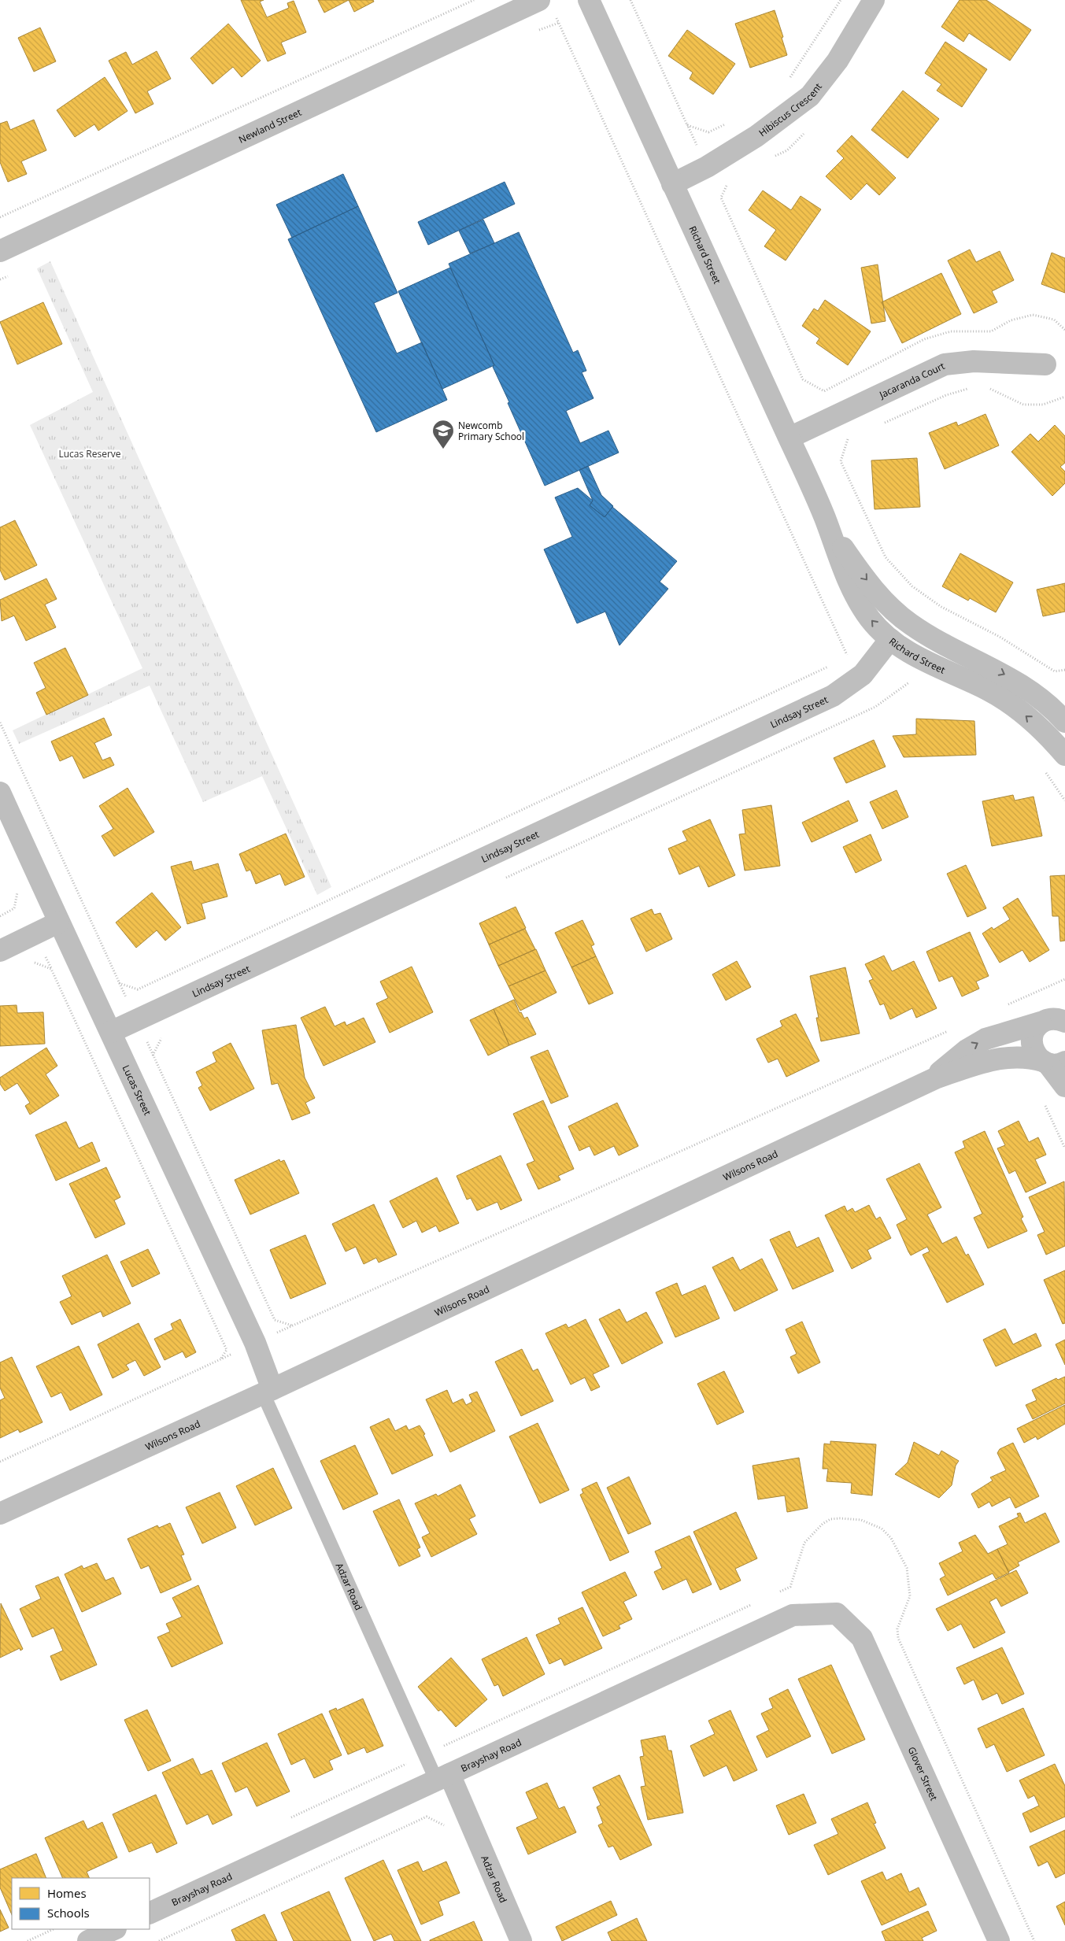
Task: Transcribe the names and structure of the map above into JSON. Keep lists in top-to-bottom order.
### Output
{
  "streets": {
    "street": [
      "Hibiscus Crescent",
      "Newland Street",
      "Richard Street",
      "Jacaranda Court",
      "Lindsay Street",
      "Lucas Street",
      "Wilsons Road",
      "Adzar Road",
      "Brayshay Road",
      "Glover Street"
    ]
  },
  "crossings": [
    ["Hibiscus Crescent", "Richard Street"],
    ["Richard Street", "Jacaranda Court"],
    ["Richard Street", "Lindsay Street"],
    ["Lindsay Street", "Lucas Street"],
    ["Lucas Street", "Wilsons Road"],
    ["Lucas Street", "Adzar Road"],
    ["Wilsons Road", "Adzar Road"],
    ["Adzar Road", "Brayshay Road"],
    ["Brayshay Road", "Glover Street"]
  ],
  "parks": ["Lucas Reserve"],
  "places": {
    "school or university": ["Newcomb Primary School"]
  },
  "legend": ["Homes", "Schools"]
}
